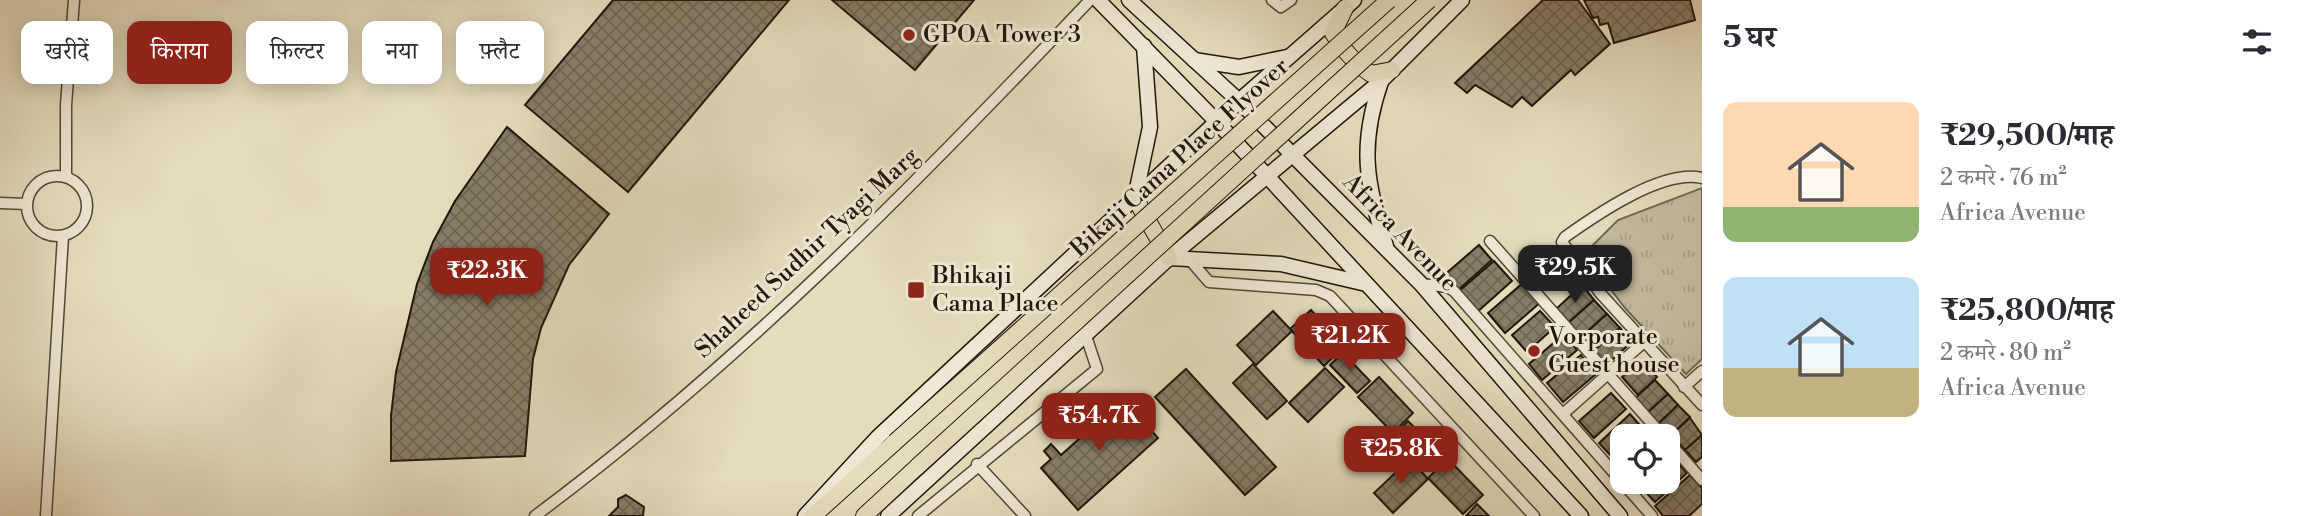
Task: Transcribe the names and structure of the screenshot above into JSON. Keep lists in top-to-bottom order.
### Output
{
  "streets": {
    "main road": ["Bikaji Cama Place Flyover", "Africa Avenue"],
    "street": ["Shaheed Sudhir Tyagi Marg"]
  },
  "places": {
    "other": ["GPOA Tower 3", "Vorporate Guest house"],
    "transit": ["Bhikaji Cama Place"]
  },
  "page": {
    "heading": "5 घर",
    "chip": [
      "खरीदें",
      "किराया",
      "फ़िल्टर",
      "नया",
      "फ़्लैट"
    ],
    "list": [
      {
        "name": "₹29,500/माह",
        "note": "2 कमरे · 76 m² · Africa Avenue"
      },
      {
        "name": "₹25,800/माह",
        "note": "2 कमरे · 80 m² · Africa Avenue"
      }
    ],
    "price": [
      "₹29.5K",
      "₹22.3K",
      "₹21.2K",
      "₹54.7K",
      "₹25.8K"
    ]
  }
}
